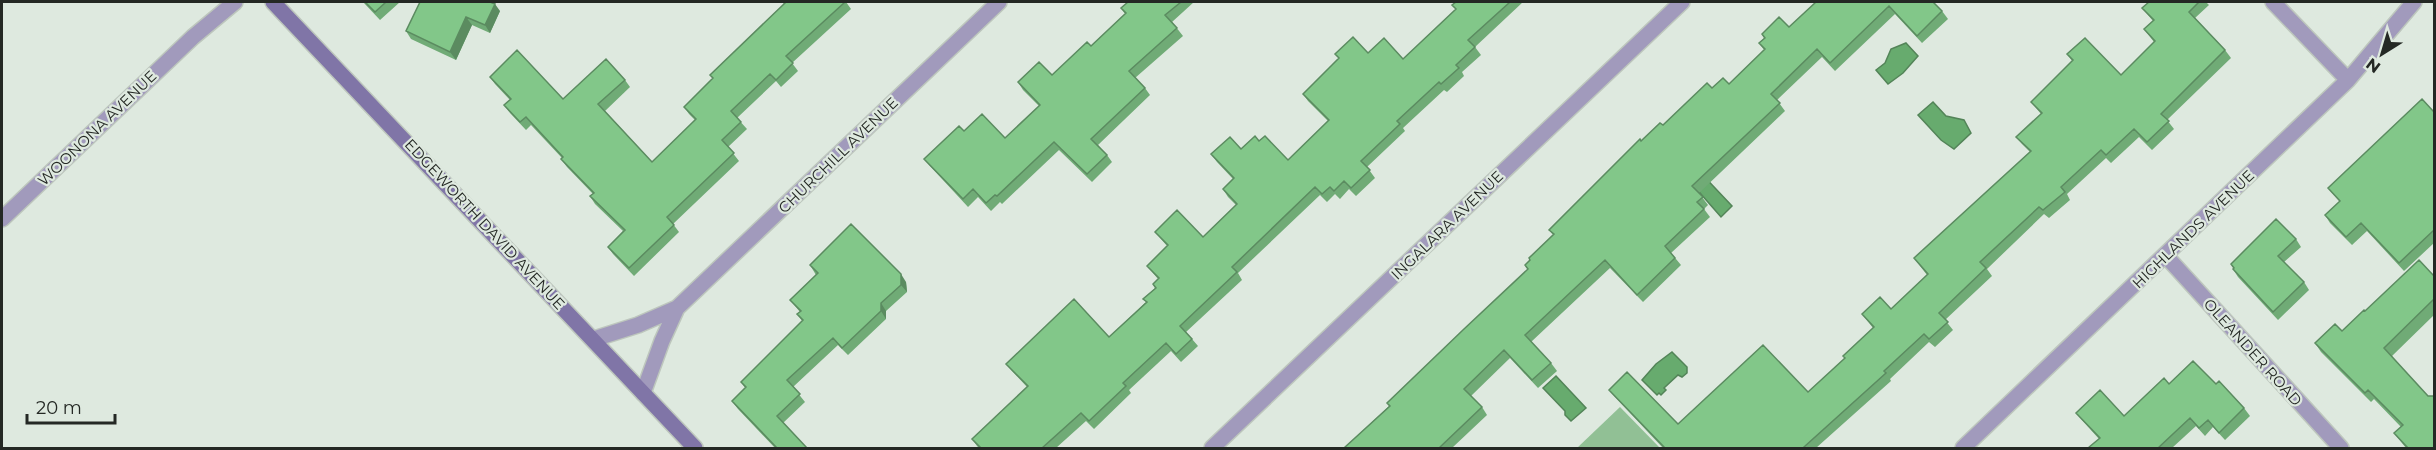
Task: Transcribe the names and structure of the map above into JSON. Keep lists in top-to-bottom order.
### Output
{
  "streets": {
    "main road": ["EDGEWORTH DAVID AVENUE"],
    "street": [
      "WOONONA AVENUE",
      "CHURCHILL AVENUE",
      "INGALARA AVENUE",
      "HIGHLANDS AVENUE",
      "OLEANDER ROAD"
    ]
  },
  "crossings": [
    ["CHURCHILL AVENUE", "EDGEWORTH DAVID AVENUE"],
    ["HIGHLANDS AVENUE", "OLEANDER ROAD"]
  ],
  "scale_bar": "20 m",
  "north": "bottom left"
}
